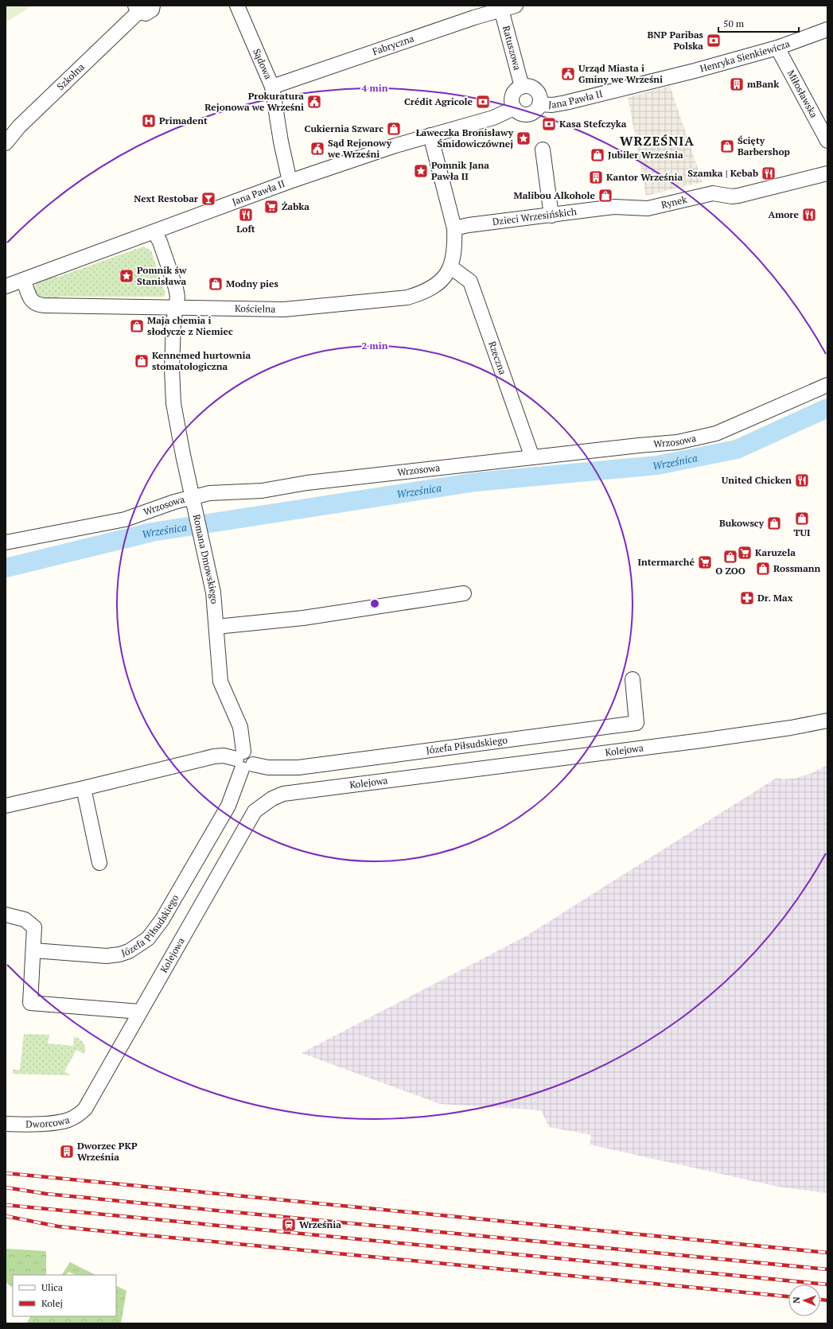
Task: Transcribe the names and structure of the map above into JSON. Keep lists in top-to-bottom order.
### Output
{
  "streets": {
    "street": [
      "Fabryczna",
      "Ratuszowa",
      "Henryka Sienkiewicza",
      "Sądowa",
      "Szkolna",
      "Miłosławska",
      "Jana Pawła II",
      "Rynek",
      "Dzieci Wrzesińskich",
      "Kościelna",
      "Rzeczna",
      "Wrzosowa",
      "Romana Dmowskiego",
      "Józefa Piłsudskiego",
      "Kolejowa",
      "Dworcowa"
    ]
  },
  "crossings": [
    ["Fabryczna", "Ratuszowa"],
    ["Fabryczna", "Sądowa"],
    ["Ratuszowa", "Jana Pawła II"],
    ["Henryka Sienkiewicza", "Miłosławska"],
    ["Henryka Sienkiewicza", "Jana Pawła II"],
    ["Sądowa", "Jana Pawła II"],
    ["Jana Pawła II", "Kościelna"],
    ["Jana Pawła II", "Romana Dmowskiego"],
    ["Rynek", "Dzieci Wrzesińskich"],
    ["Dzieci Wrzesińskich", "Kościelna"],
    ["Kościelna", "Rzeczna"],
    ["Kościelna", "Romana Dmowskiego"],
    ["Rzeczna", "Wrzosowa"],
    ["Wrzosowa", "Romana Dmowskiego"],
    ["Romana Dmowskiego", "Józefa Piłsudskiego"],
    ["Kolejowa", "Dworcowa"]
  ],
  "districts": ["WRZEŚNIA"],
  "water": ["Wrześnica"],
  "places": {
    "bank": ["BNP Paribas Polska", "Crédit Agricole", "Kasa Stefczyka"],
    "public building": ["Urząd Miasta i Gminy we Wrześni", "Prokuratura Rejonowa we Wrześni", "Sąd Rejonowy we Wrześni"],
    "building": ["mBank", "Kantor Września", "Dworzec PKP Września"],
    "hospital": ["Primadent"],
    "shop": [
      "Cukiernia Szwarc",
      "Ścięty Barbershop",
      "Jubiler Września",
      "Malibou Alkohole",
      "Modny pies",
      "Maja chemia i słodycze z Niemiec",
      "Kennemed hurtownia stomatologiczna",
      "TUI",
      "Bukowscy",
      "O ZOO",
      "Rossmann"
    ],
    "place": ["Ławeczka Bronisławy Śmidowiczównej", "Pomnik Jana Pawła II", "Pomnik św Stanisława"],
    "restaurant": [
      "Szamka | Kebab",
      "Loft",
      "Amore",
      "United Chicken"
    ],
    "bar": ["Next Restobar"],
    "supermarket": ["Żabka", "Karuzela", "Intermarché"],
    "pharmacy": ["Dr. Max"],
    "station": ["Września"]
  },
  "legend": ["Ulica", "Kolej"],
  "scale_bar": "50 m",
  "north": "left",
  "rings": ["4 min", "2 min"]
}
